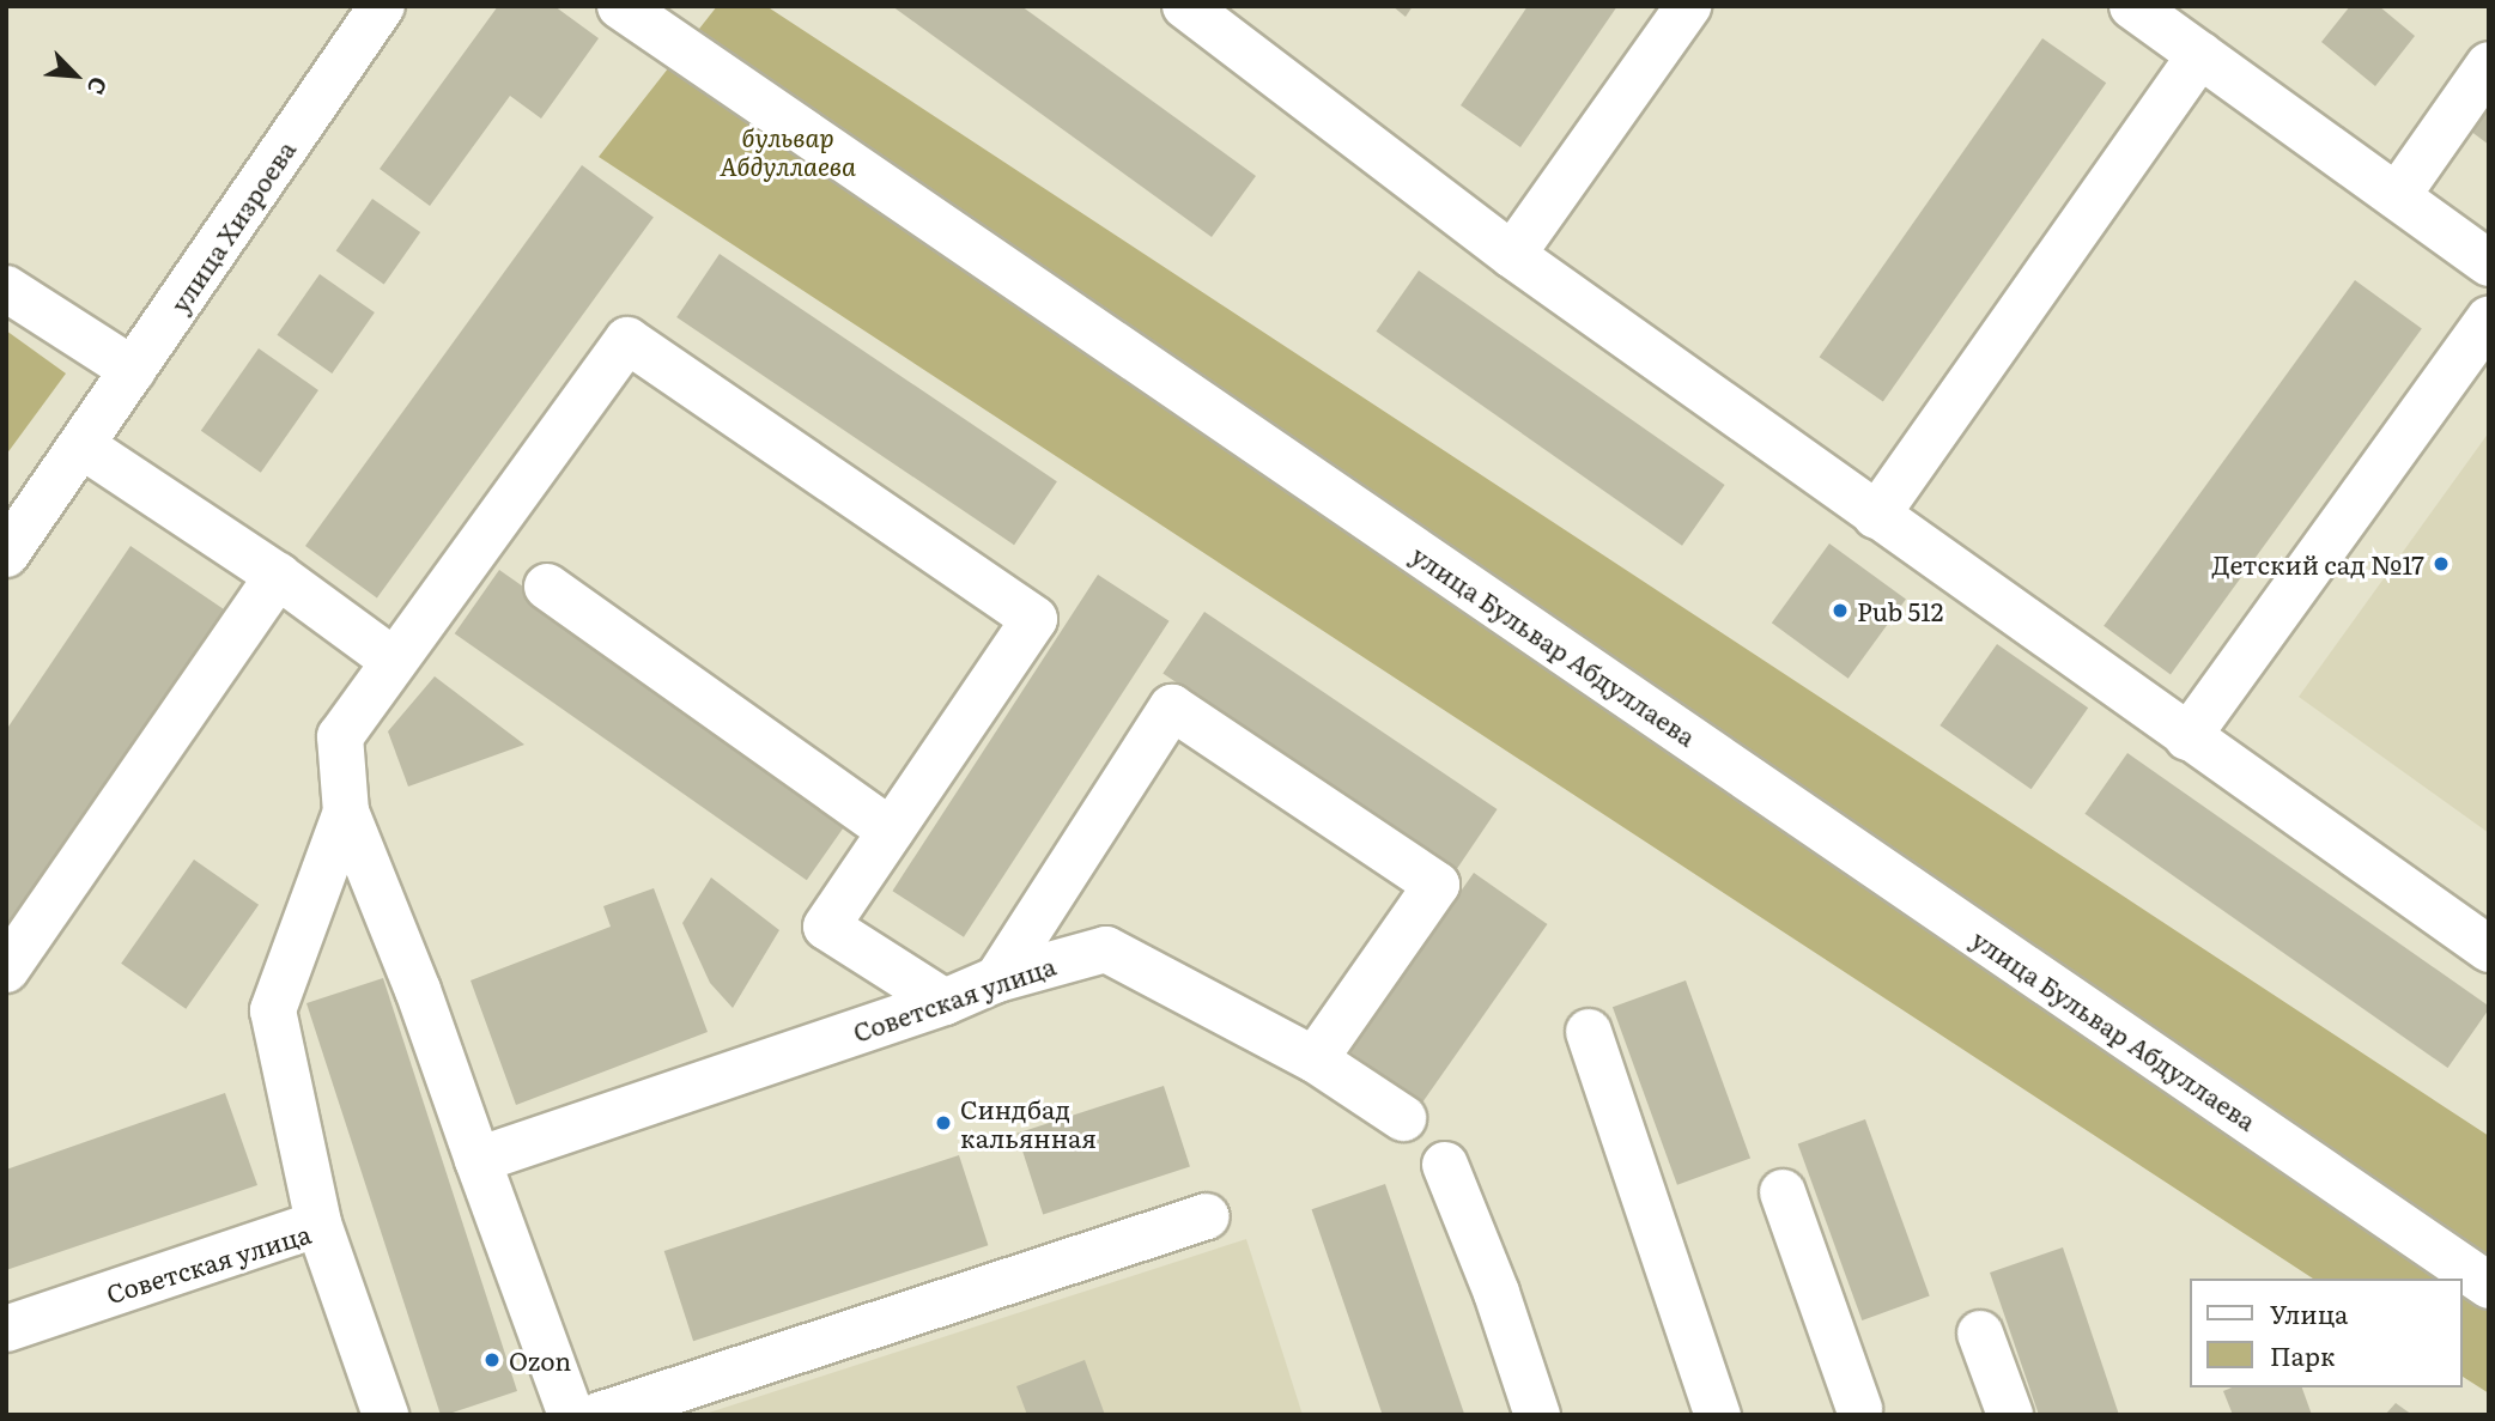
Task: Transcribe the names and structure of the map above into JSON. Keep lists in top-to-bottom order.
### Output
{
  "streets": {
    "street": ["улица Хизроева", "улица Бульвар Абдуллаева", "Советская улица"]
  },
  "parks": ["бульвар Абдуллаева"],
  "places": [
    "Детский сад №17",
    "Pub 512",
    "Синдбад кальянная",
    "Ozon"
  ],
  "legend": ["Улица", "Парк"],
  "north": "bottom right"
}
